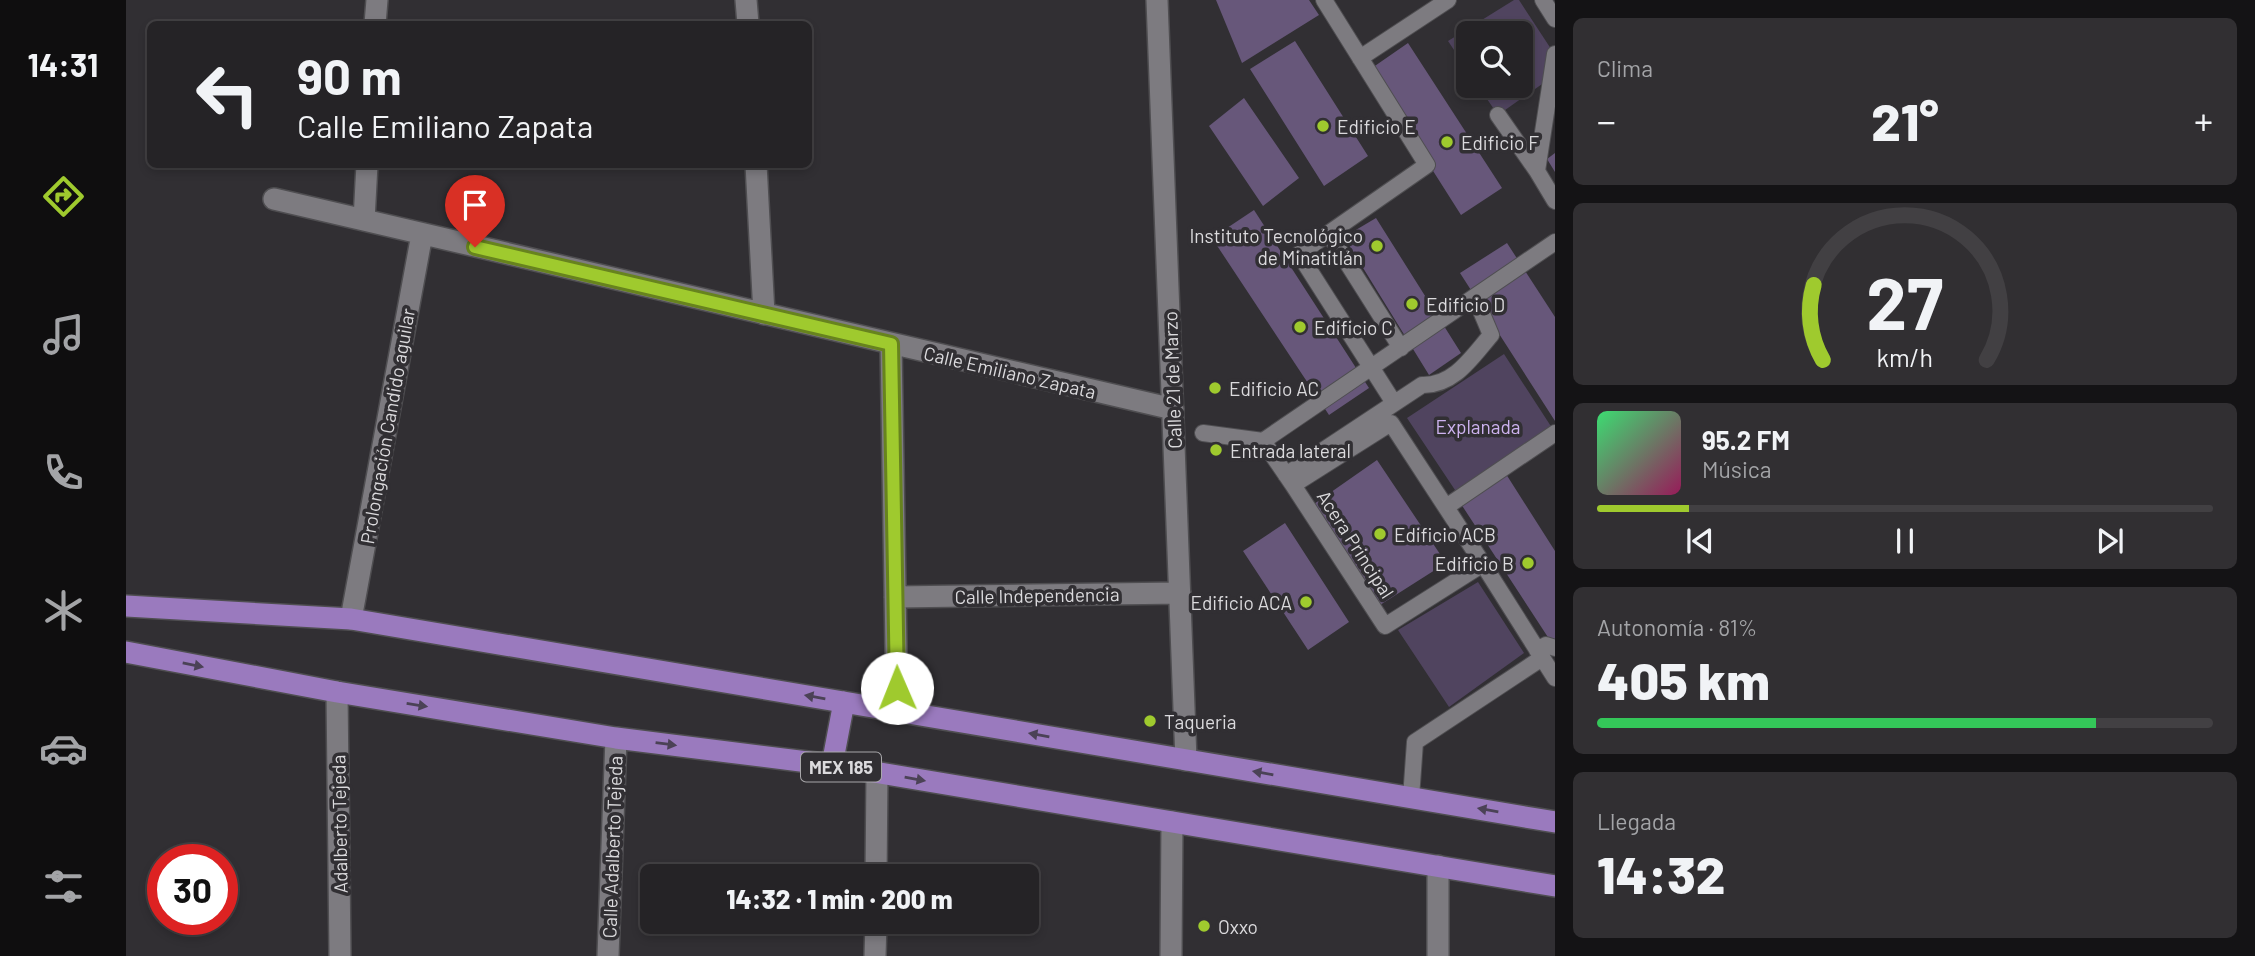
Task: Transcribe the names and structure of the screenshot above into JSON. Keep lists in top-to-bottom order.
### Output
{
  "streets": {
    "main road": ["MEX 185"],
    "street": [
      "Calle Emiliano Zapata",
      "Calle 21 de Marzo",
      "Prolongación Candido aguilar",
      "Calle Independencia",
      "Adalberto Tejeda",
      "Calle Adalberto Tejeda"
    ],
    "lane": ["Acera Principal"]
  },
  "crossings": [
    ["Calle Emiliano Zapata", "Calle 21 de Marzo"],
    ["Calle Emiliano Zapata", "Prolongación Candido aguilar"],
    ["Calle 21 de Marzo", "Calle Independencia"],
    ["MEX 185", "Adalberto Tejeda"],
    ["MEX 185", "Calle Adalberto Tejeda"]
  ],
  "parks": ["Explanada"],
  "places": [
    "Edificio E",
    "Edificio F",
    "Instituto Tecnológico de Minatitlán",
    "Edificio D",
    "Edificio C",
    "Edificio AC",
    "Entrada lateral",
    "Edificio ACB",
    "Edificio B",
    "Edificio ACA",
    "Taqueria",
    "Oxxo"
  ],
  "page": {
    "tabs": "14:31",
    "tile": [
      "Clima",
      ["Autonomía · 81%", "405 km"],
      ["Llegada", "14:32"]
    ],
    "turn": ["90 m", "Calle Emiliano Zapata"],
    "heat": ["−", "21°", "+"],
    "song": ["95.2 FM", "Música"],
    "limit": "30",
    "trip": "14:32 · 1 min · 200 m",
    "gauge": ["27", "km/h"]
  }
}
